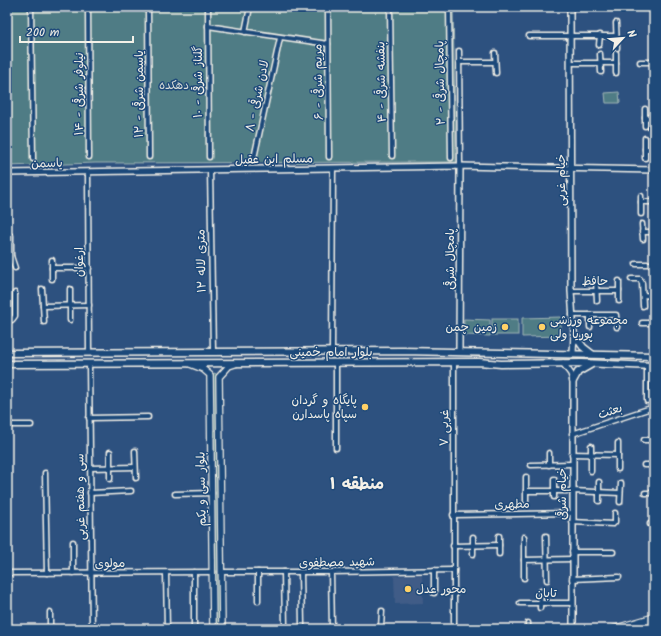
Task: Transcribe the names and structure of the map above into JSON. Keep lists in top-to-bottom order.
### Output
{
  "streets": {
    "main road": ["بلوار امام خمینی", "بلوار سی و یکم"],
    "street": [
      "گلناز شرقی - ۱۰",
      "مریم شرقی - ۶",
      "بنفشه شرقی - ۴",
      "پامچال شرقی - ۲",
      "نیلوفر شرقی - ۱۴",
      "یاسمن شرقی - ۱۲",
      "لادن شرقی - ۸",
      "مسلم ابن عقیل",
      "یاسمن",
      "خیام غربی",
      "پامچال شرقی",
      "۱۲ متری لاله",
      "ارغوان",
      "حافظ",
      "بعثت",
      "۷ غربی",
      "خیام شرقی",
      "سی و هفتم غربی",
      "مطهری",
      "شهید مصطفوی",
      "مولوی",
      "تابان"
    ]
  },
  "crossings": [
    ["مسلم ابن عقیل", "یاسمن"],
    ["مسلم ابن عقیل", "خیام غربی"],
    ["مسلم ابن عقیل", "پامچال شرقی"],
    ["مسلم ابن عقیل", "۱۲ متری لاله"],
    ["مسلم ابن عقیل", "ارغوان"],
    ["یاسمن", "ارغوان"],
    ["خیام غربی", "حافظ"],
    ["خیام غربی", "بلوار امام خمینی"],
    ["پامچال شرقی", "بلوار امام خمینی"],
    ["۱۲ متری لاله", "بلوار امام خمینی"],
    ["ارغوان", "بلوار امام خمینی"],
    ["بلوار امام خمینی", "۷ غربی"],
    ["بلوار امام خمینی", "خیام شرقی"],
    ["بلوار امام خمینی", "سی و هفتم غربی"],
    ["بعثت", "خیام شرقی"],
    ["۷ غربی", "مطهری"],
    ["بلوار سی و یکم", "شهید مصطفوی"],
    ["بلوار سی و یکم", "مولوی"],
    ["خیام شرقی", "مطهری"],
    ["خیام شرقی", "تابان"],
    ["سی و هفتم غربی", "مولوی"]
  ],
  "districts": ["منطقه ۱"],
  "parks": ["دهکده"],
  "places": [
    "زمین چمن",
    "مجموعه ورزشی پوریا ولی",
    "پایگاه و گردان سپاه پاسدارن",
    "محور عدل"
  ],
  "scale_bar": "200 m",
  "north": "top right"
}
